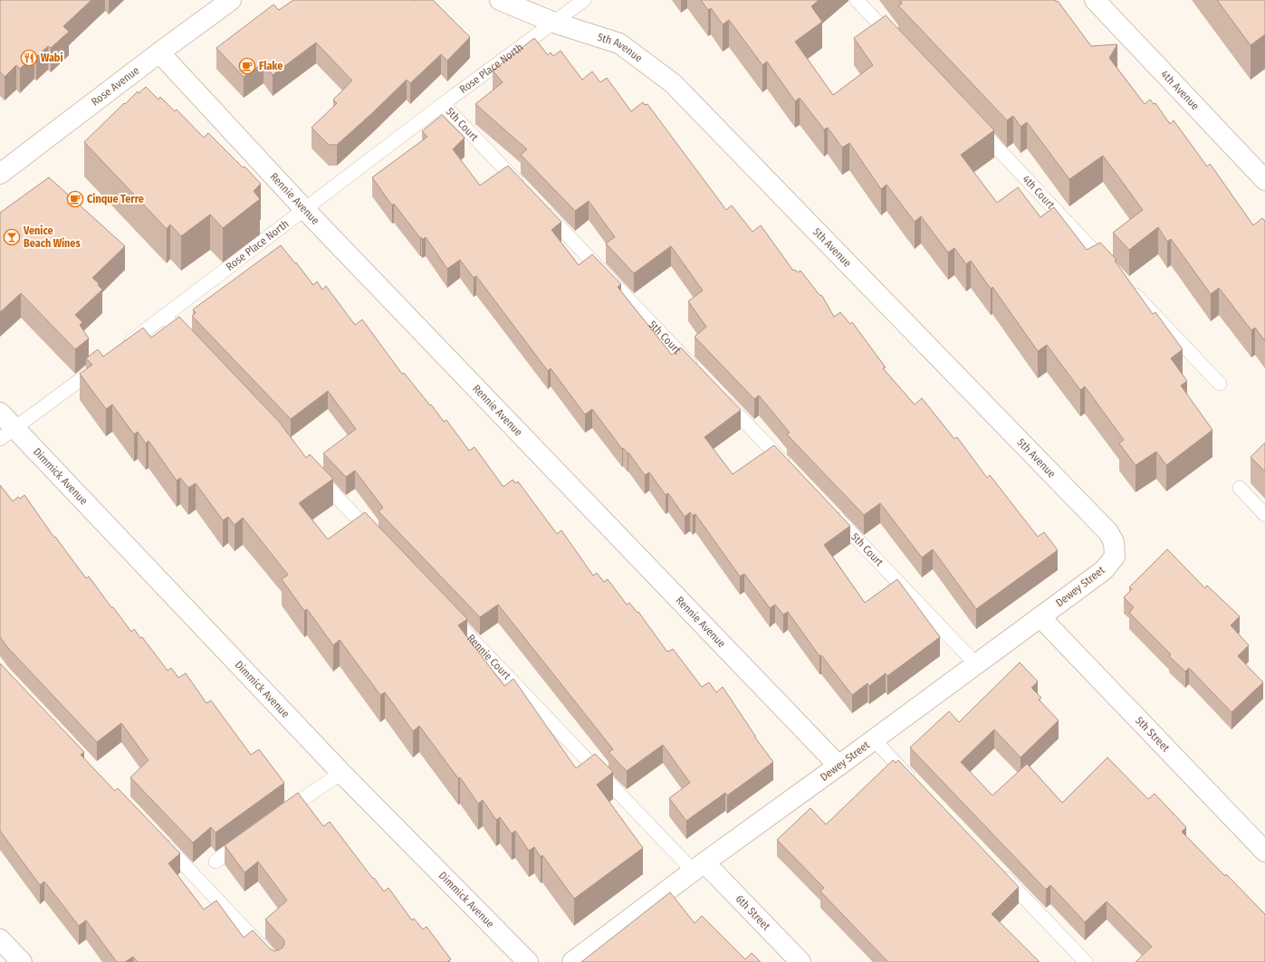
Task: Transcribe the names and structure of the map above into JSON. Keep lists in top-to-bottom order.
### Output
{
  "streets": {
    "street": [
      "5th Avenue",
      "Rose Avenue",
      "4th Avenue",
      "Rennie Avenue",
      "Dimmick Avenue",
      "Dewey Street",
      "5th Street",
      "6th Street"
    ],
    "lane": [
      "Rose Place North",
      "5th Court",
      "4th Court",
      "Rennie Court"
    ]
  },
  "crossings": [
    ["5th Avenue", "Rose Place North"],
    ["5th Avenue", "Dewey Street"],
    ["Rose Place North", "5th Court"],
    ["Rose Place North", "Rennie Avenue"],
    ["Rose Avenue", "Rennie Avenue"],
    ["5th Court", "Dewey Street"],
    ["Rennie Avenue", "Dewey Street"],
    ["Dewey Street", "Rennie Court"],
    ["Dewey Street", "5th Street"],
    ["Dewey Street", "6th Street"],
    ["Rennie Court", "6th Street"]
  ],
  "places": {
    "restaurant": ["Wabi"],
    "cafe": ["Flake", "Cinque Terre"],
    "bar": ["Venice Beach Wines"]
  }
}
